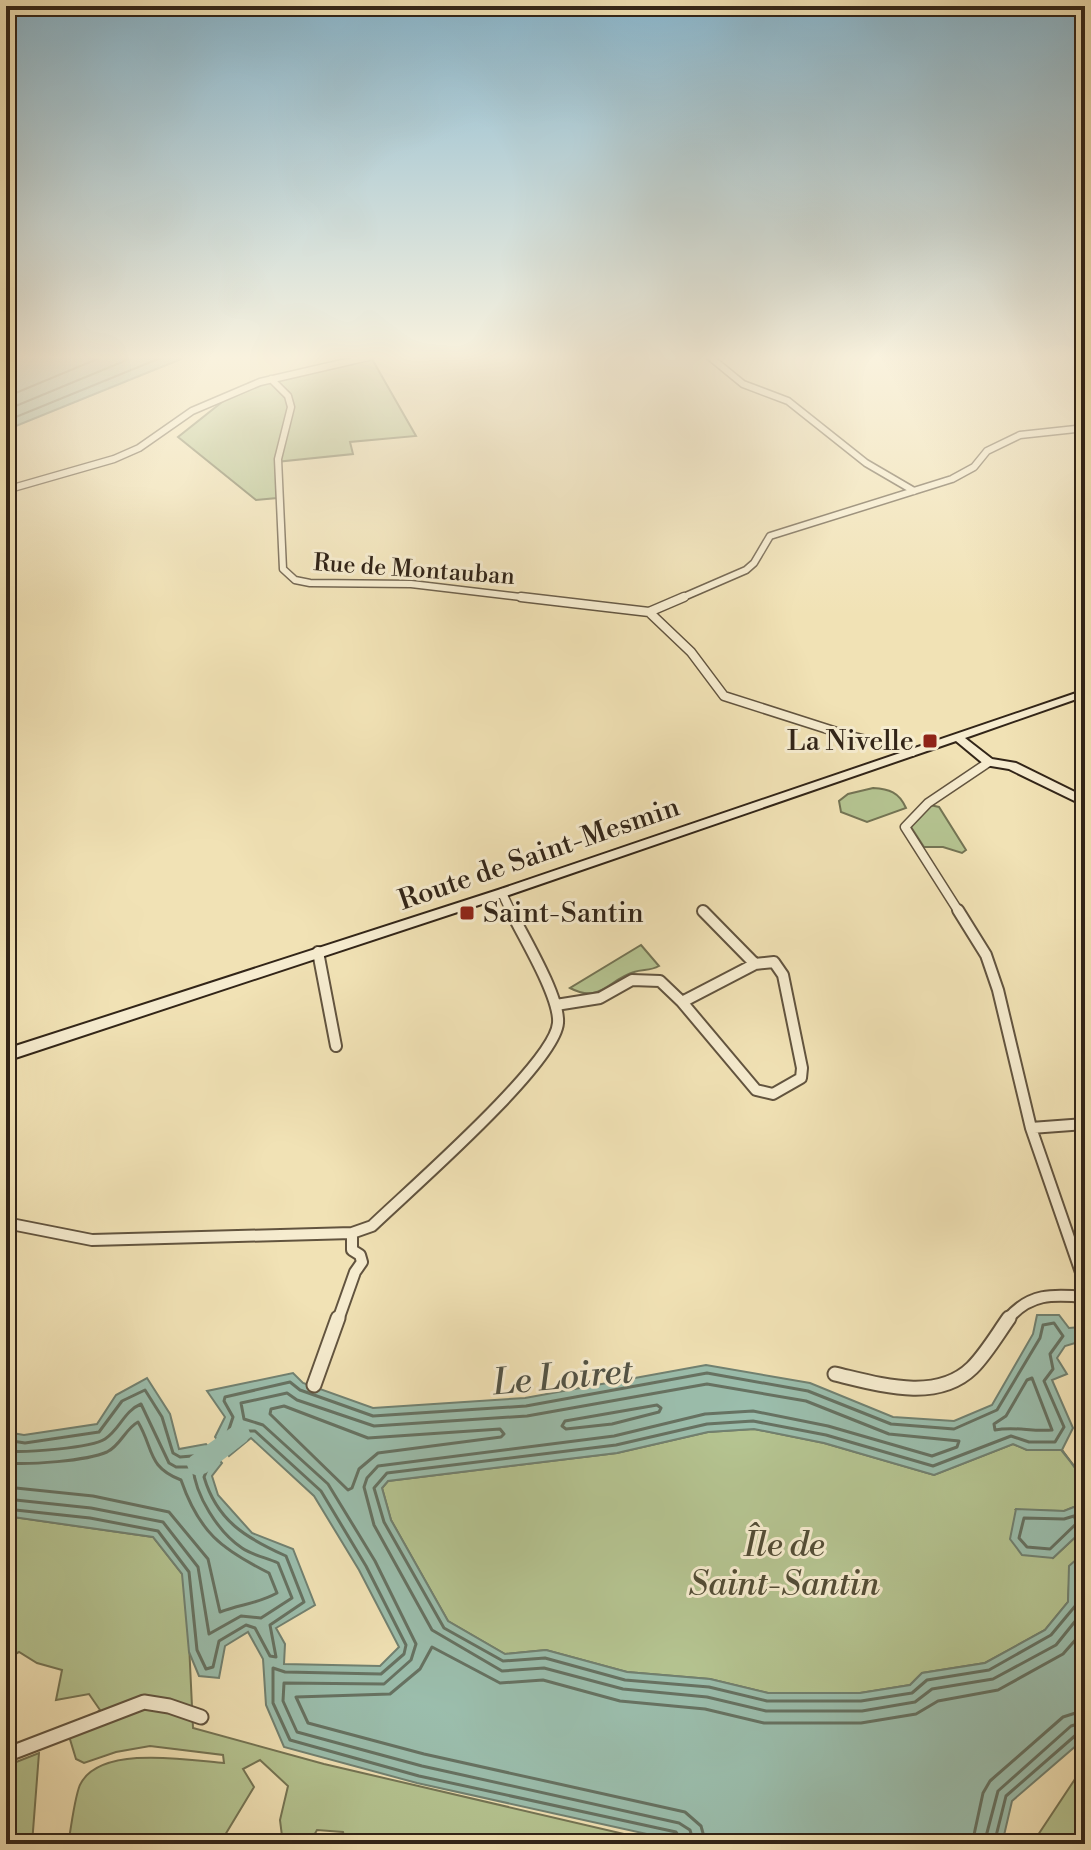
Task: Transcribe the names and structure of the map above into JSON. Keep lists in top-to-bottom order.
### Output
{
  "streets": {
    "main road": ["Route de Saint-Mesmin"],
    "street": ["Rue de Montauban"]
  },
  "water": ["Le Loiret"],
  "parks": ["Île de Saint-Santin"],
  "places": {
    "transit": ["La Nivelle", "Saint-Santin"]
  }
}
